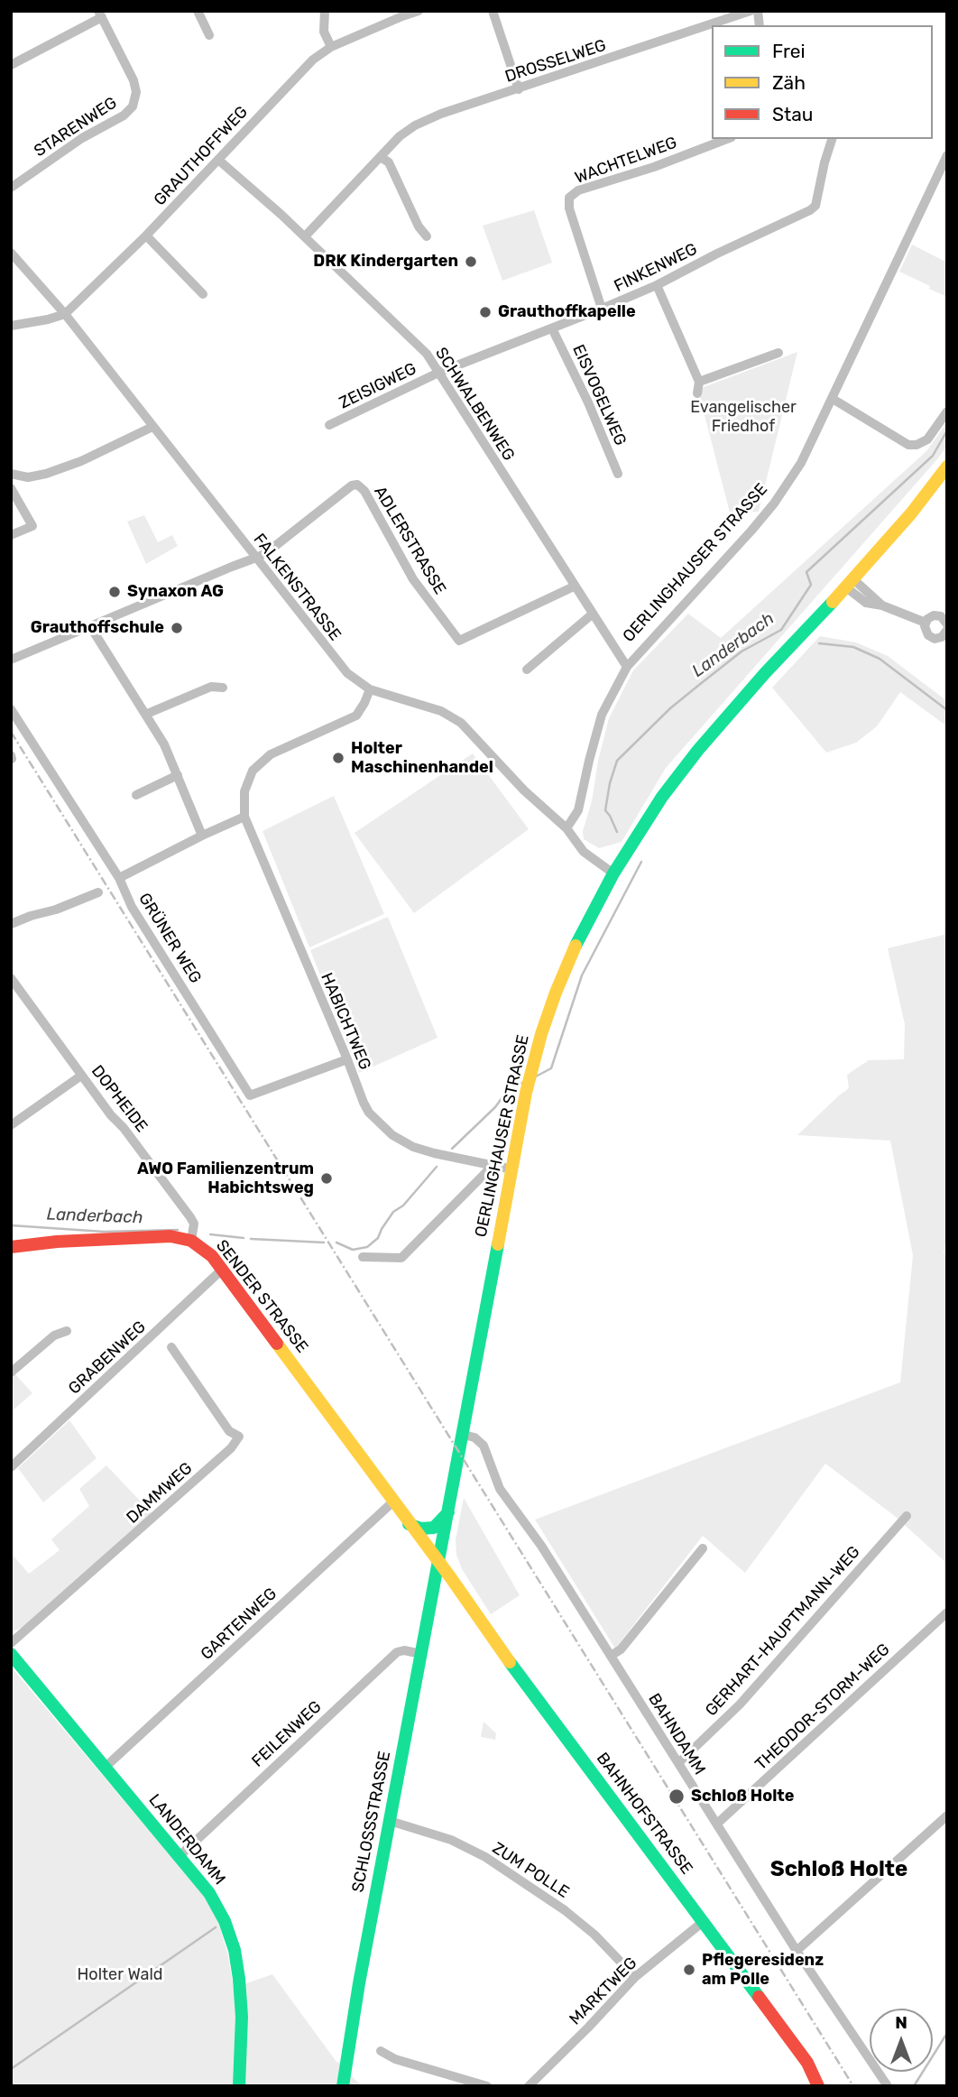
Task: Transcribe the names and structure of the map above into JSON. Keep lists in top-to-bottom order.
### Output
{
  "streets": {
    "main road": [
      "OERLINGHAUSER STRASSE",
      "SENDER STRASSE",
      "BAHNHOFSTRASSE",
      "SCHLOSSSTRASSE",
      "LANDERDAMM"
    ],
    "street": [
      "DROSSELWEG",
      "STARENWEG",
      "GRAUTHOFFWEG",
      "WACHTELWEG",
      "FINKENWEG",
      "ZEISIGWEG",
      "EISVOGELWEG",
      "SCHWALBENWEG",
      "ADLERSTRASSE",
      "FALKENSTRASSE",
      "GRÜNER WEG",
      "HABICHTWEG",
      "DOPHEIDE",
      "GRABENWEG",
      "DAMMWEG",
      "GARTENWEG",
      "GERHART-HAUPTMANN-WEG",
      "THEODOR-STORM-WEG",
      "FEILENWEG",
      "BAHNDAMM",
      "ZUM POLLE",
      "MARKTWEG"
    ]
  },
  "crossings": [
    ["DROSSELWEG", "SCHWALBENWEG"],
    ["GRAUTHOFFWEG", "SCHWALBENWEG"],
    ["GRAUTHOFFWEG", "FALKENSTRASSE"],
    ["WACHTELWEG", "FINKENWEG"],
    ["FINKENWEG", "ZEISIGWEG"],
    ["FINKENWEG", "EISVOGELWEG"],
    ["FINKENWEG", "SCHWALBENWEG"],
    ["ZEISIGWEG", "SCHWALBENWEG"],
    ["SCHWALBENWEG", "ADLERSTRASSE"],
    ["SCHWALBENWEG", "OERLINGHAUSER STRASSE"],
    ["ADLERSTRASSE", "FALKENSTRASSE"],
    ["OERLINGHAUSER STRASSE", "FALKENSTRASSE"],
    ["OERLINGHAUSER STRASSE", "HABICHTWEG"],
    ["OERLINGHAUSER STRASSE", "SENDER STRASSE"],
    ["OERLINGHAUSER STRASSE", "BAHNDAMM"],
    ["OERLINGHAUSER STRASSE", "BAHNHOFSTRASSE"],
    ["OERLINGHAUSER STRASSE", "SCHLOSSSTRASSE"],
    ["FALKENSTRASSE", "HABICHTWEG"],
    ["GRÜNER WEG", "HABICHTWEG"],
    ["DOPHEIDE", "SENDER STRASSE"],
    ["SENDER STRASSE", "GRABENWEG"],
    ["SENDER STRASSE", "GARTENWEG"],
    ["SENDER STRASSE", "BAHNHOFSTRASSE"],
    ["SENDER STRASSE", "SCHLOSSSTRASSE"],
    ["GARTENWEG", "LANDERDAMM"],
    ["GERHART-HAUPTMANN-WEG", "BAHNDAMM"],
    ["THEODOR-STORM-WEG", "BAHNDAMM"],
    ["FEILENWEG", "SCHLOSSSTRASSE"],
    ["FEILENWEG", "LANDERDAMM"],
    ["BAHNHOFSTRASSE", "SCHLOSSSTRASSE"],
    ["BAHNHOFSTRASSE", "MARKTWEG"],
    ["SCHLOSSSTRASSE", "ZUM POLLE"],
    ["ZUM POLLE", "MARKTWEG"]
  ],
  "districts": ["Schloß Holte"],
  "water": ["Landerbach"],
  "parks": ["Evangelischer Friedhof", "Holter Wald"],
  "places": [
    "DRK Kindergarten",
    "Grauthoffkapelle",
    "Synaxon AG",
    "Grauthoffschule",
    "Holter Maschinenhandel",
    "AWO Familienzentrum Habichtsweg",
    "Schloß Holte",
    "Pflegeresidenz am Polle"
  ],
  "legend": ["Frei", "Zäh", "Stau"],
  "north": "top"
}
